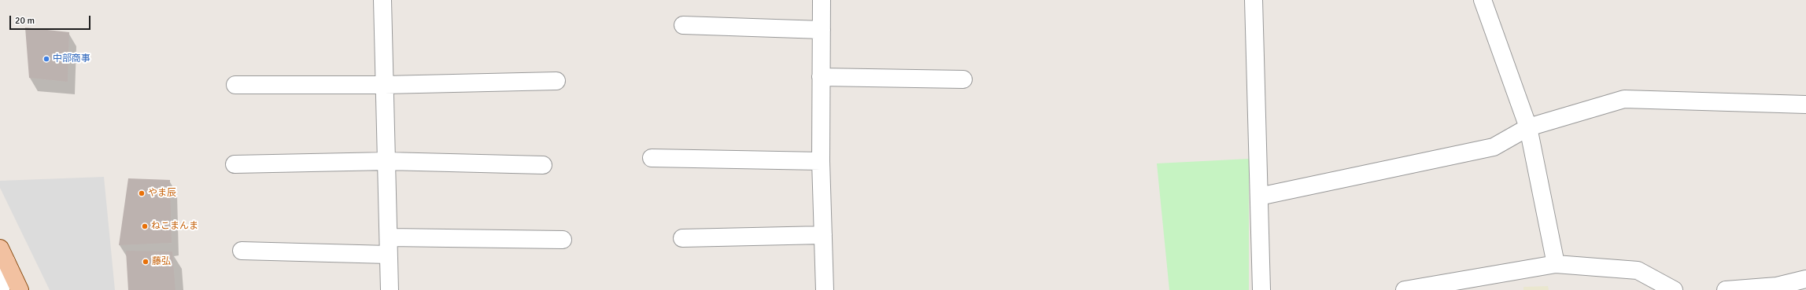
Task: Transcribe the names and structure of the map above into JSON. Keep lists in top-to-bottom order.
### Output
{
  "places": [
    "中部商事",
    "やま辰",
    "ねこまんま",
    "藤弘"
  ],
  "scale_bar": "20 m"
}
